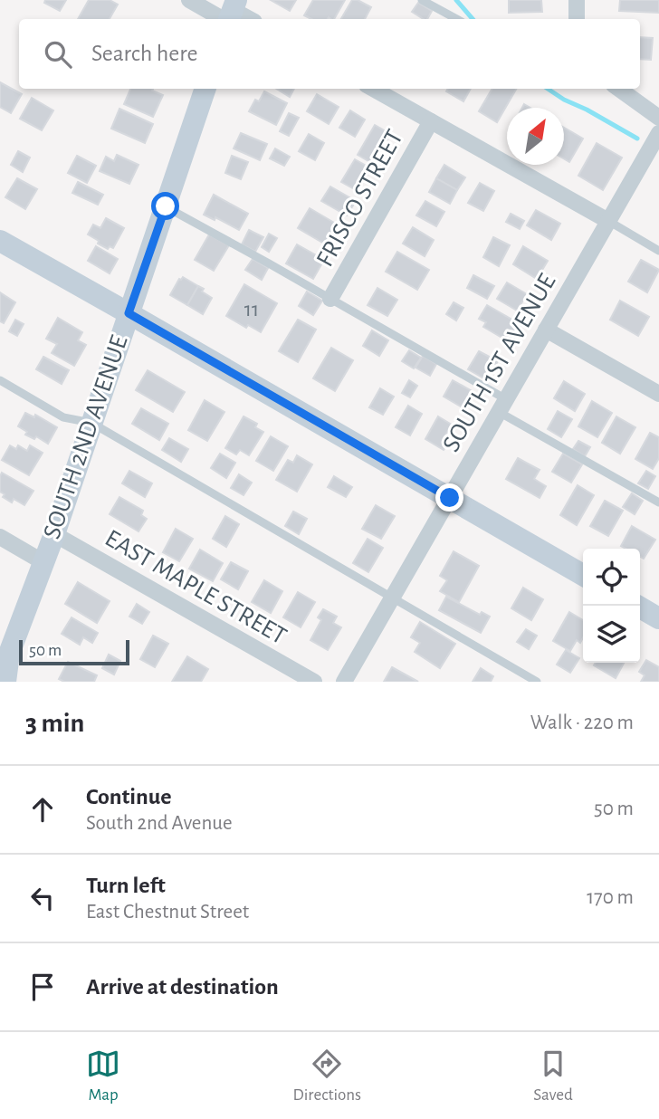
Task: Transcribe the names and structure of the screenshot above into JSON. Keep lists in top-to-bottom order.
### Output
{
  "streets": {
    "main road": ["SOUTH 2ND AVENUE"],
    "street": ["FRISCO STREET", "SOUTH 1ST AVENUE", "EAST MAPLE STREET"]
  },
  "crossings": [
    ["SOUTH 2ND AVENUE", "EAST MAPLE STREET"]
  ],
  "house_numbers": ["11"],
  "scale_bar": "50 m",
  "north": "top right",
  "page": {
    "search": "Search here",
    "scale": "50 m",
    "heading": ["3 min", "Walk · 220 m"],
    "list": [
      ["Continue", "South 2nd Avenue", "50 m"],
      ["Turn left", "East Chestnut Street", "170 m"],
      "Arrive at destination"
    ],
    "nav": ["Map", "Directions", "Saved"]
  }
}
